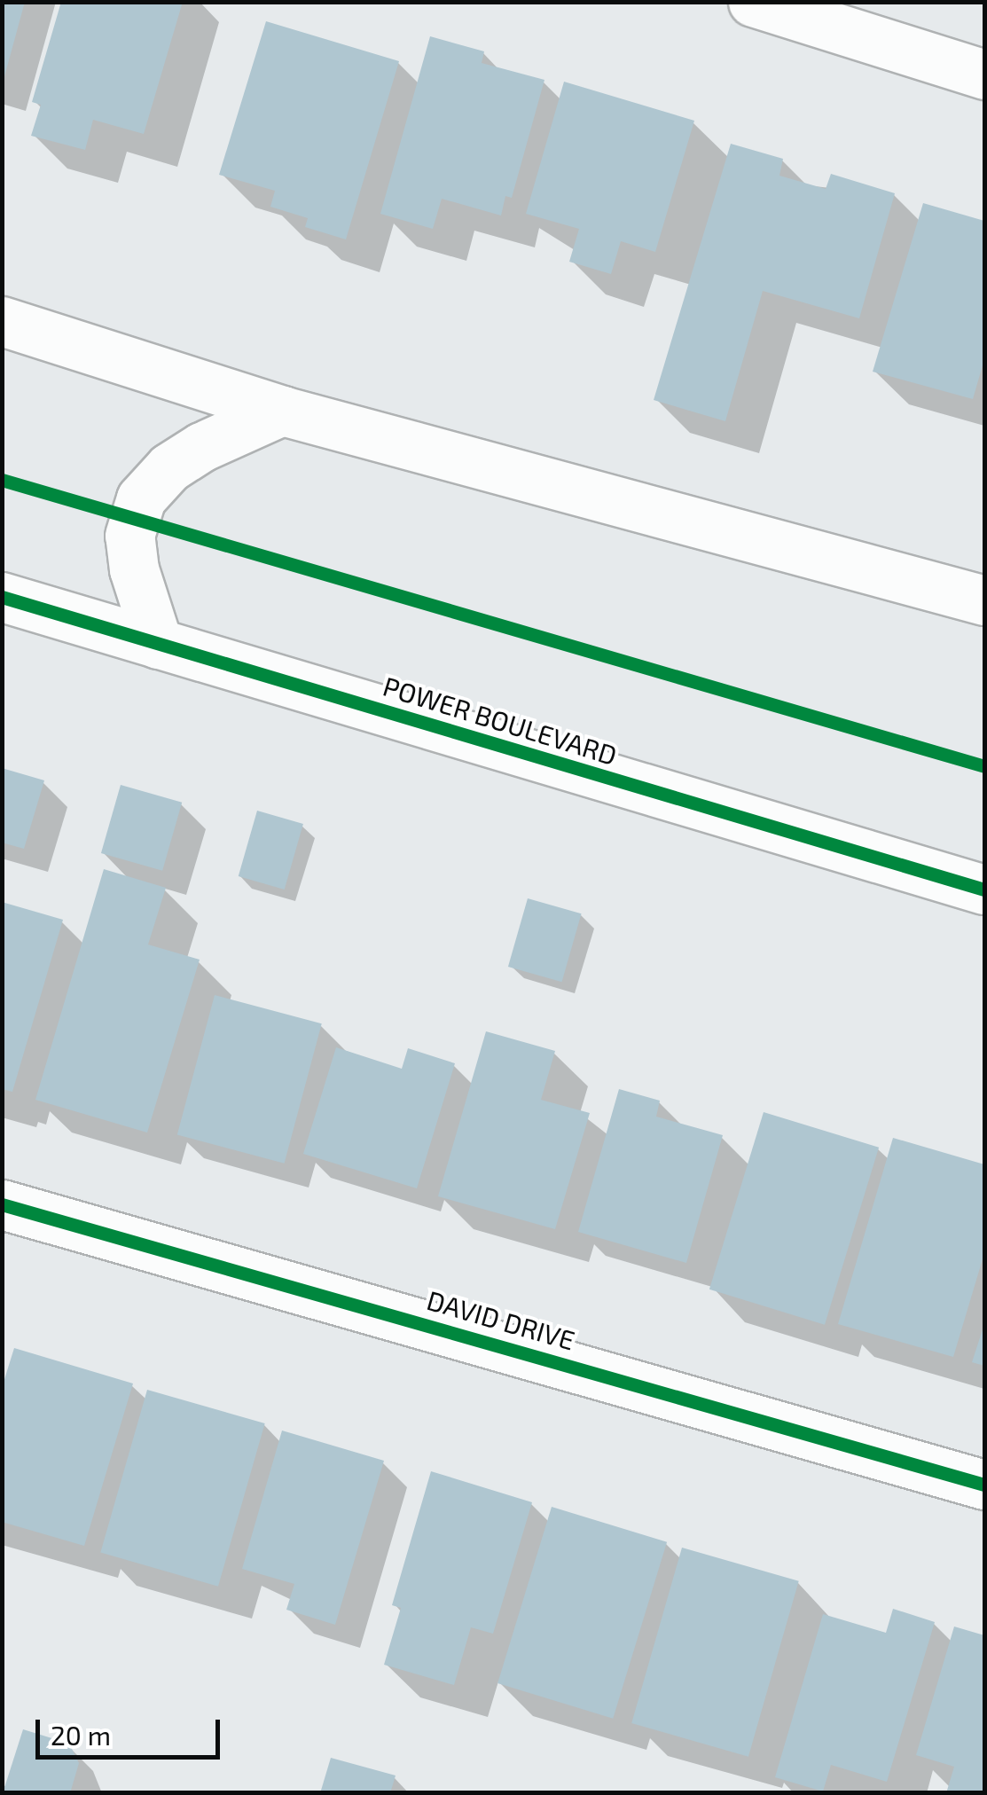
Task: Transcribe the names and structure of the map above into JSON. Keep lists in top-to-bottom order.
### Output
{
  "streets": {
    "street": ["POWER BOULEVARD", "DAVID DRIVE"]
  },
  "scale_bar": "20 m"
}
